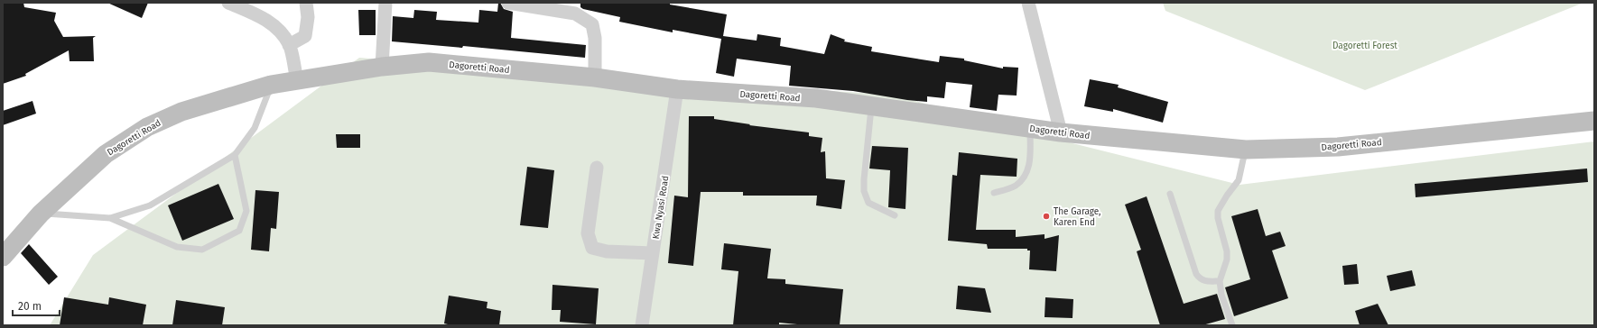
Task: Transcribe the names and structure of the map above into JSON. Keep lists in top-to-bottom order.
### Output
{
  "streets": {
    "main road": ["Dagoretti Road"],
    "street": ["Kwa Nyasi Road"]
  },
  "crossings": [
    ["Dagoretti Road", "Kwa Nyasi Road"]
  ],
  "parks": ["Dagoretti Forest"],
  "places": ["The Garage, Karen End"],
  "scale_bar": "20 m"
}
